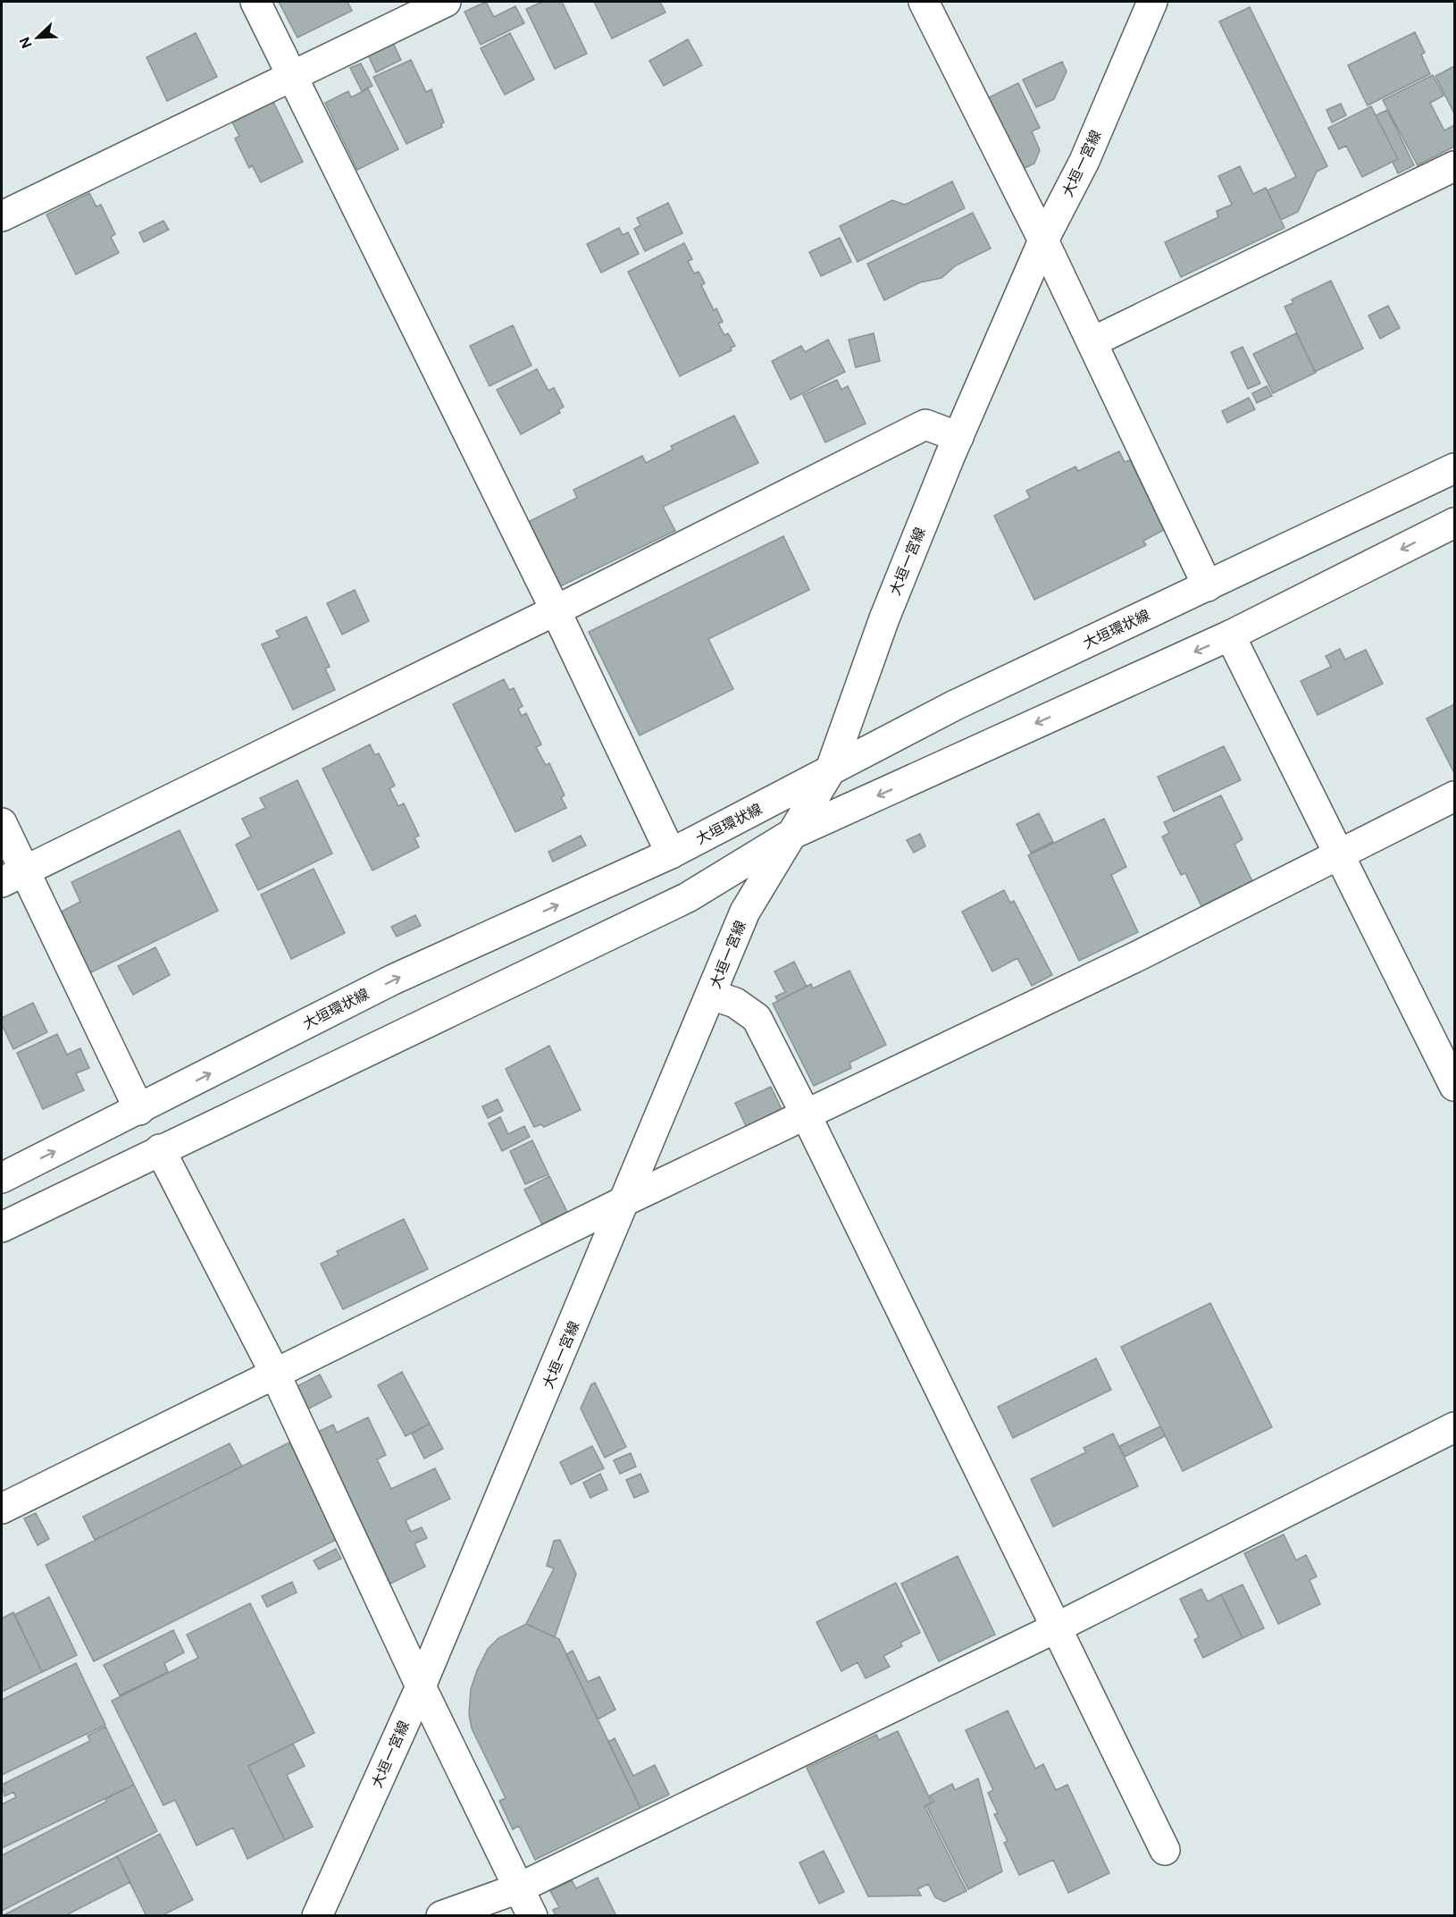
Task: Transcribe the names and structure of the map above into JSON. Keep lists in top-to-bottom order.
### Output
{
  "streets": {
    "street": ["大垣一宮線", "大垣環状線"]
  },
  "crossings": [
    ["大垣一宮線", "大垣環状線"]
  ],
  "north": "bottom left"
}
